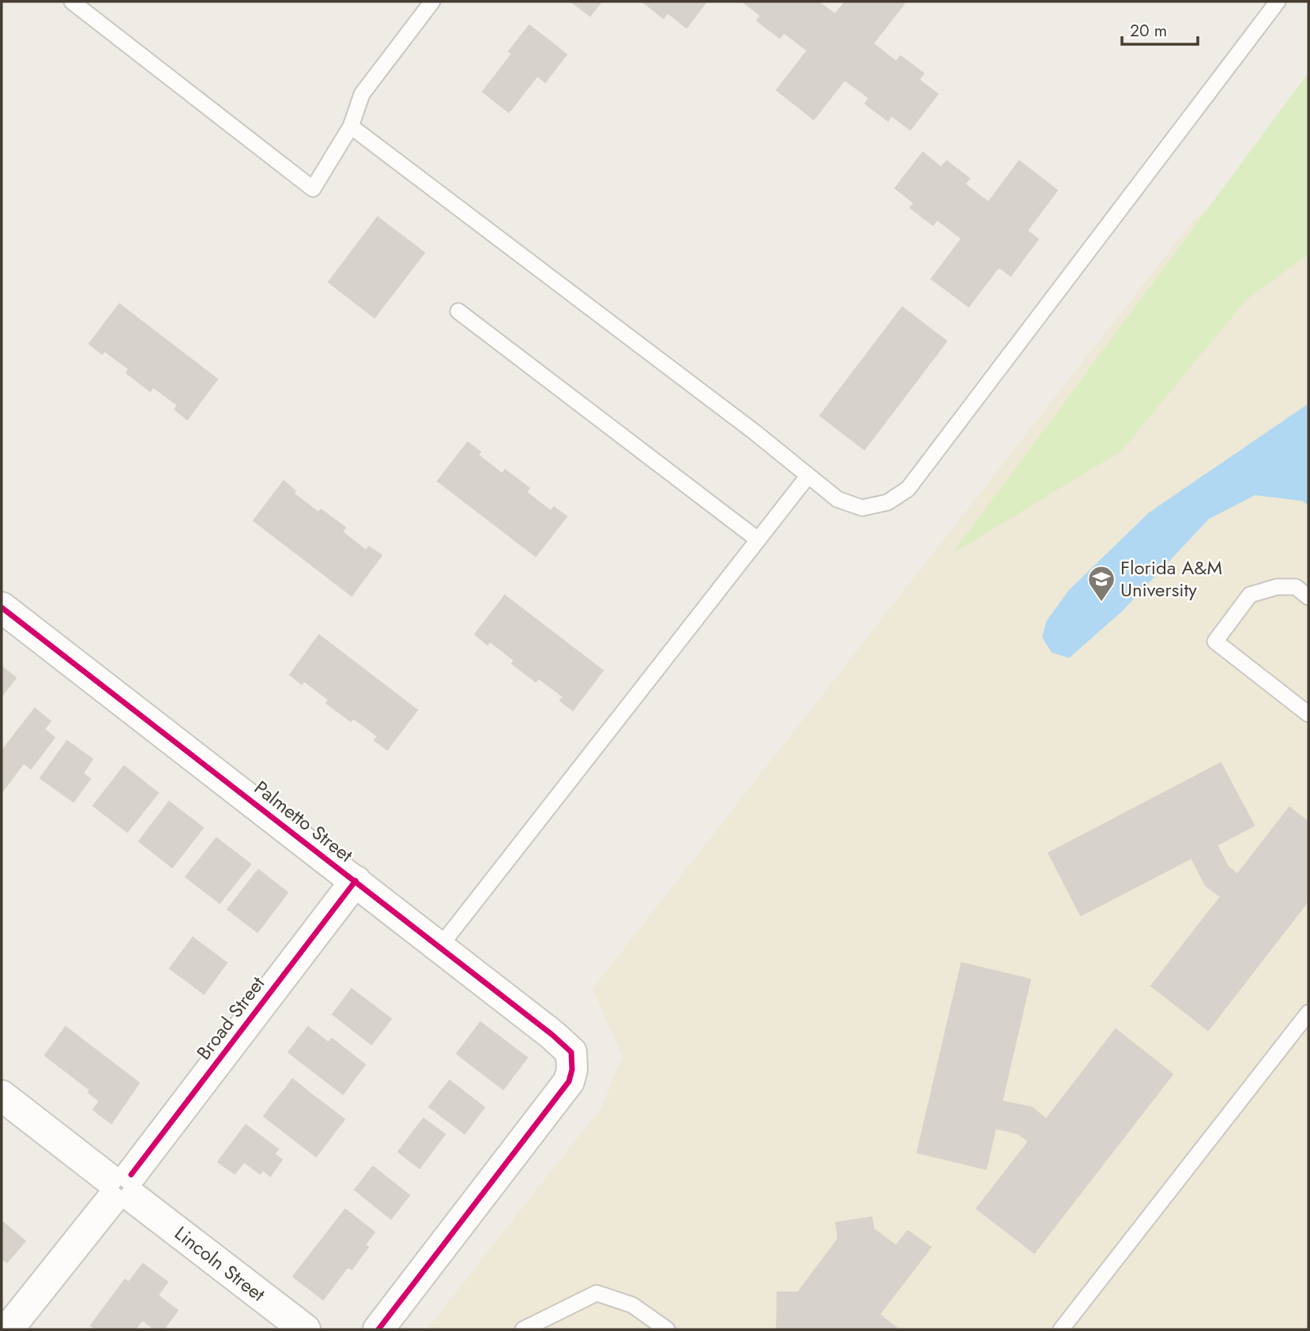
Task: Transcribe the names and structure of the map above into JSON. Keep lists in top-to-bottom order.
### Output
{
  "streets": {
    "street": ["Palmetto Street", "Broad Street", "Lincoln Street"]
  },
  "crossings": [
    ["Palmetto Street", "Broad Street"],
    ["Broad Street", "Lincoln Street"]
  ],
  "places": {
    "school or university": ["Florida A&M University"]
  },
  "scale_bar": "20 m"
}
